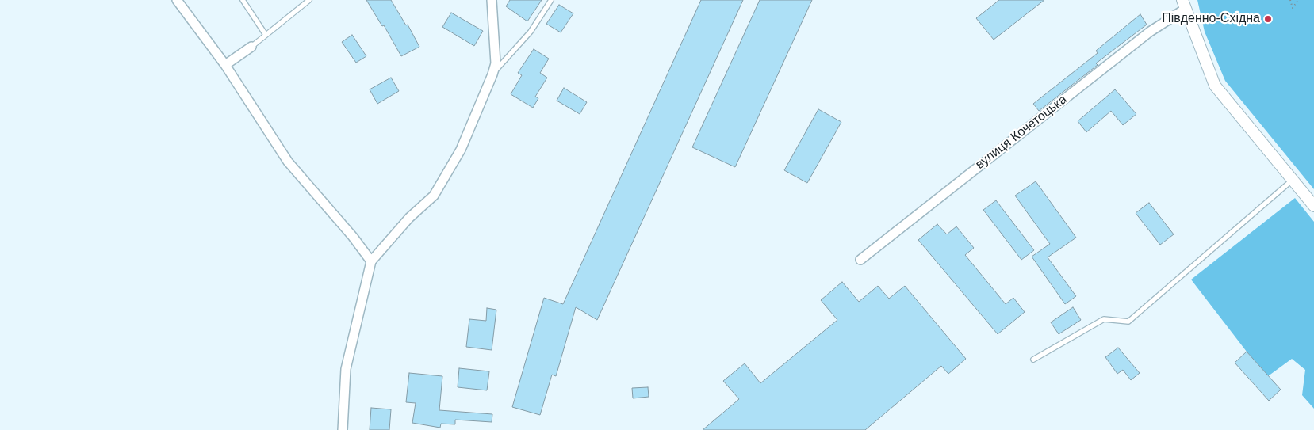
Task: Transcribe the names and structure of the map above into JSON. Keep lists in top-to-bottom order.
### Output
{
  "streets": {
    "street": ["вулиця Кочетоцька"]
  },
  "places": ["Південно-Східна"]
}
